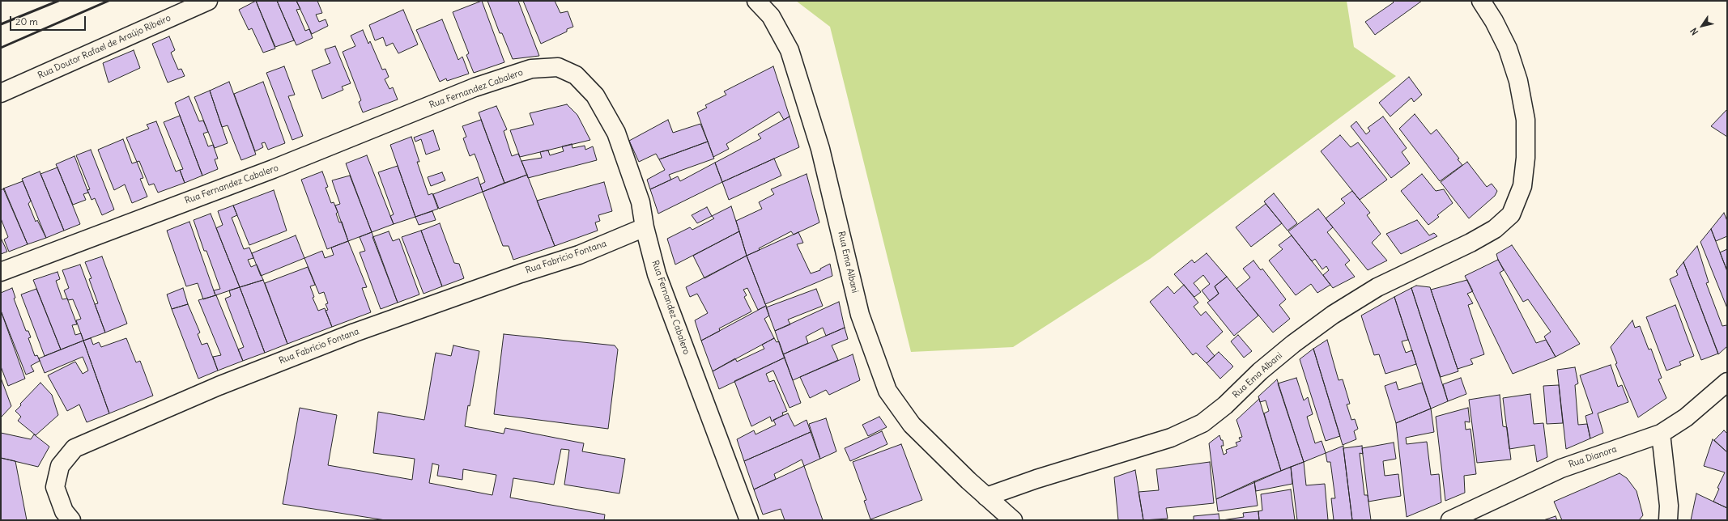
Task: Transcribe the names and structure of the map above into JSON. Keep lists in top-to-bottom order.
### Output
{
  "streets": {
    "street": [
      "Rua Doutor Rafael de Araújo Ribeiro",
      "Rua Fernandez Cabalero",
      "Rua Fabrício Fontana",
      "Rua Ema Albani",
      "Rua Dianora"
    ]
  },
  "crossings": [
    ["Rua Fernandez Cabalero", "Rua Fabrício Fontana"]
  ],
  "scale_bar": "20 m",
  "north": "bottom left"
}
